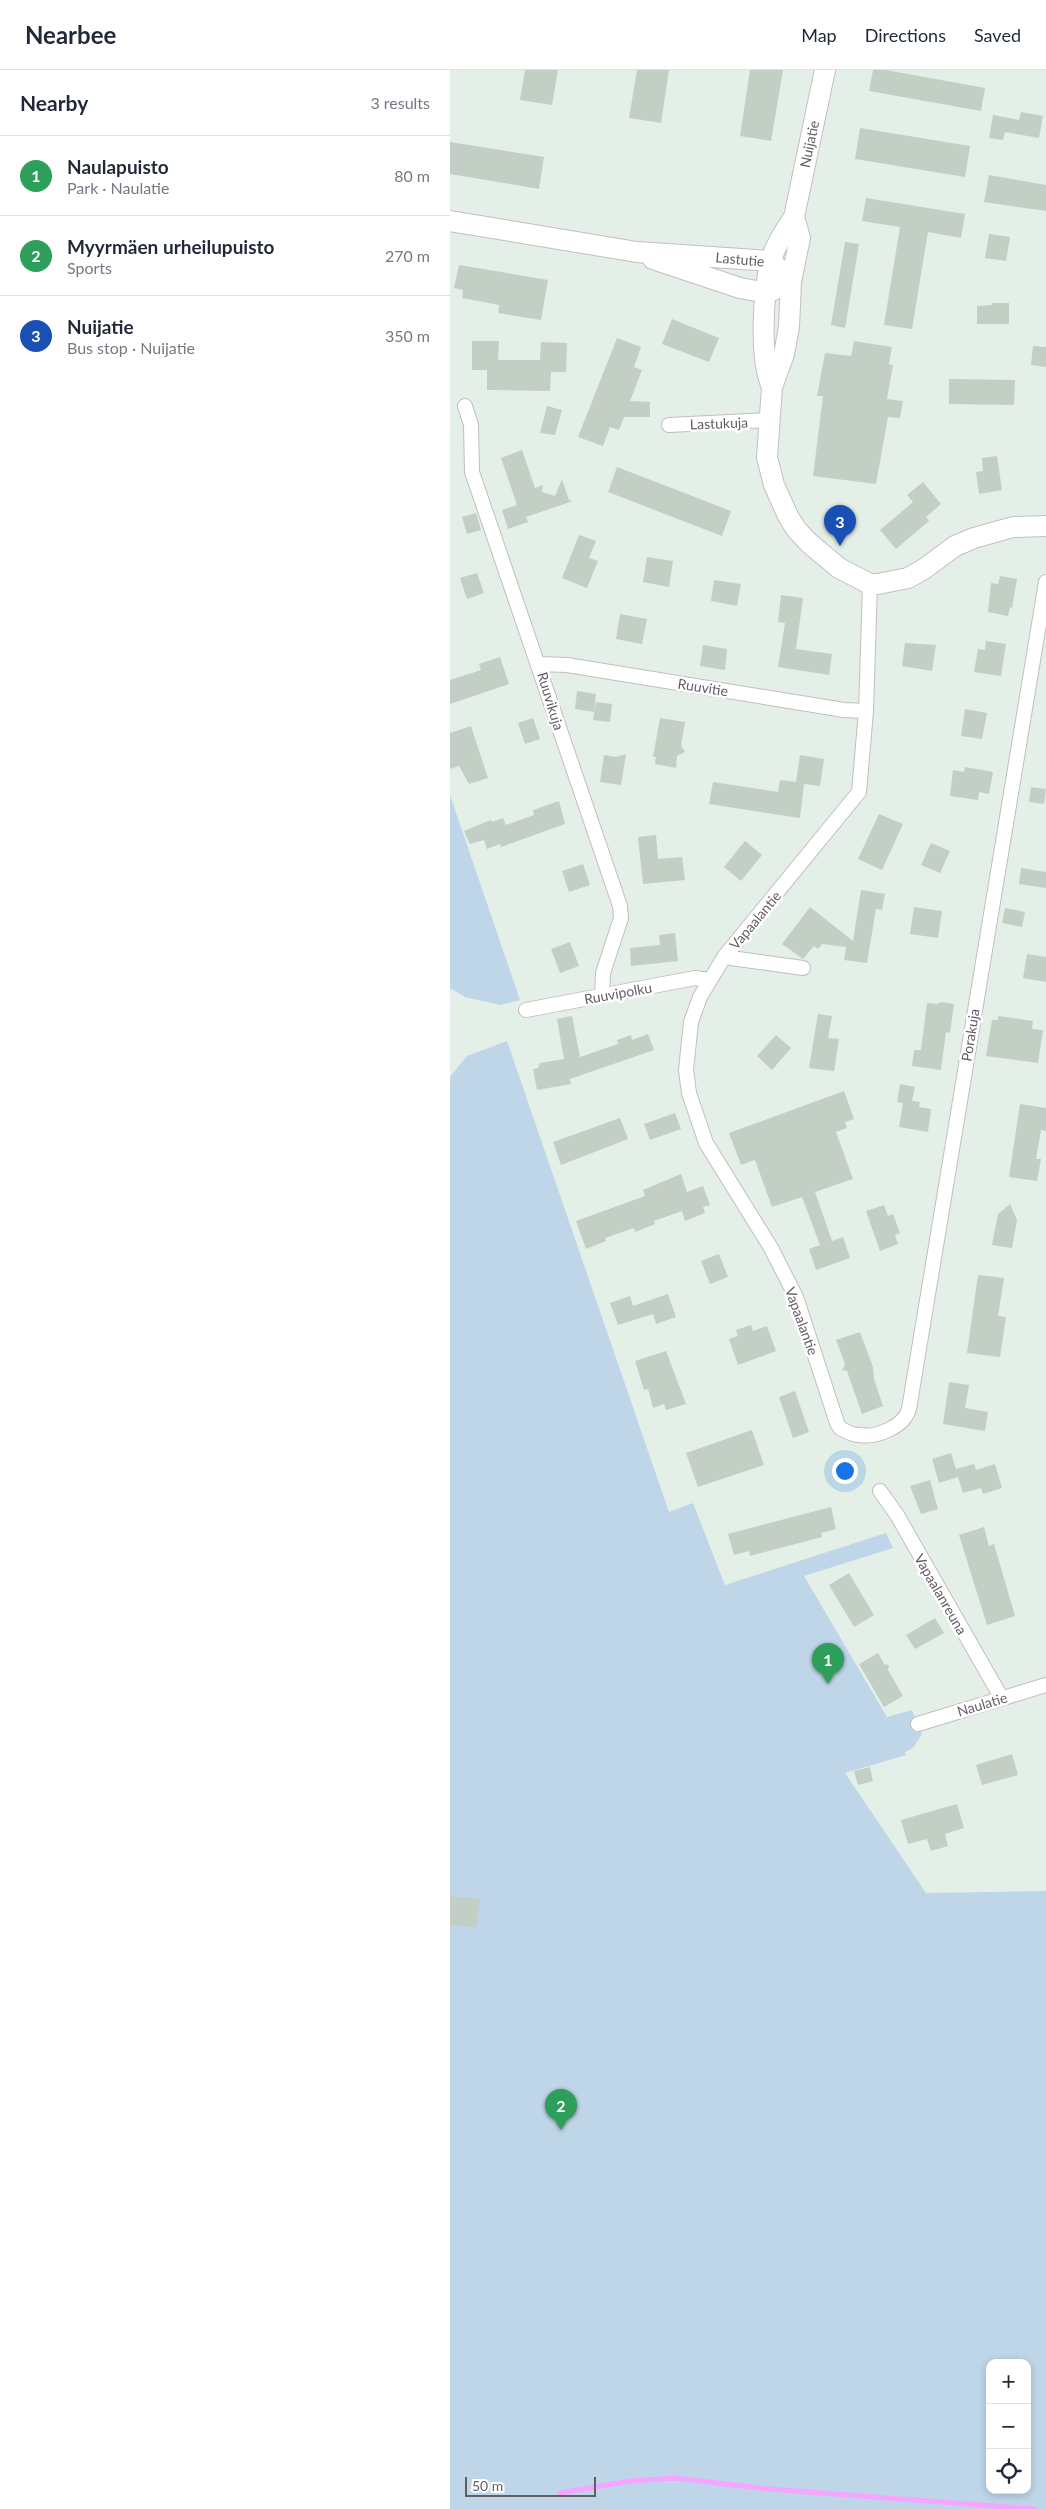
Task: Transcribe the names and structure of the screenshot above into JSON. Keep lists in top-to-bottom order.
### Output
{
  "streets": {
    "street": [
      "Nuijatie",
      "Lastutie",
      "Lastukuja",
      "Ruuvitie",
      "Ruuvikuja",
      "Vapaalantie",
      "Ruuvipolku",
      "Porakuja",
      "Vapaalanreuna",
      "Naulatie"
    ]
  },
  "crossings": [
    ["Nuijatie", "Lastutie"],
    ["Nuijatie", "Lastukuja"],
    ["Nuijatie", "Vapaalantie"],
    ["Ruuvitie", "Ruuvikuja"],
    ["Ruuvitie", "Vapaalantie"],
    ["Ruuvikuja", "Ruuvipolku"],
    ["Vapaalantie", "Ruuvipolku"],
    ["Vapaalantie", "Porakuja"],
    ["Vapaalanreuna", "Naulatie"]
  ],
  "scale_bar": "50 m",
  "page": {
    "header": "Nearbee",
    "nav": ["Map", "Directions", "Saved"],
    "heading": ["Nearby", "3 results"],
    "list": [
      {
        "mark": "1",
        "name": "Naulapuisto",
        "note": "Park · Naulatie",
        "value": "80 m"
      },
      {
        "mark": "2",
        "name": "Myyrmäen urheilupuisto",
        "note": "Sports",
        "value": "270 m"
      },
      {
        "mark": "3",
        "name": "Nuijatie",
        "note": "Bus stop · Nuijatie",
        "value": "350 m"
      }
    ],
    "pins": ["3", "1", "2"],
    "map_buttons": ["+", "−"],
    "scale": "50 m"
  }
}
